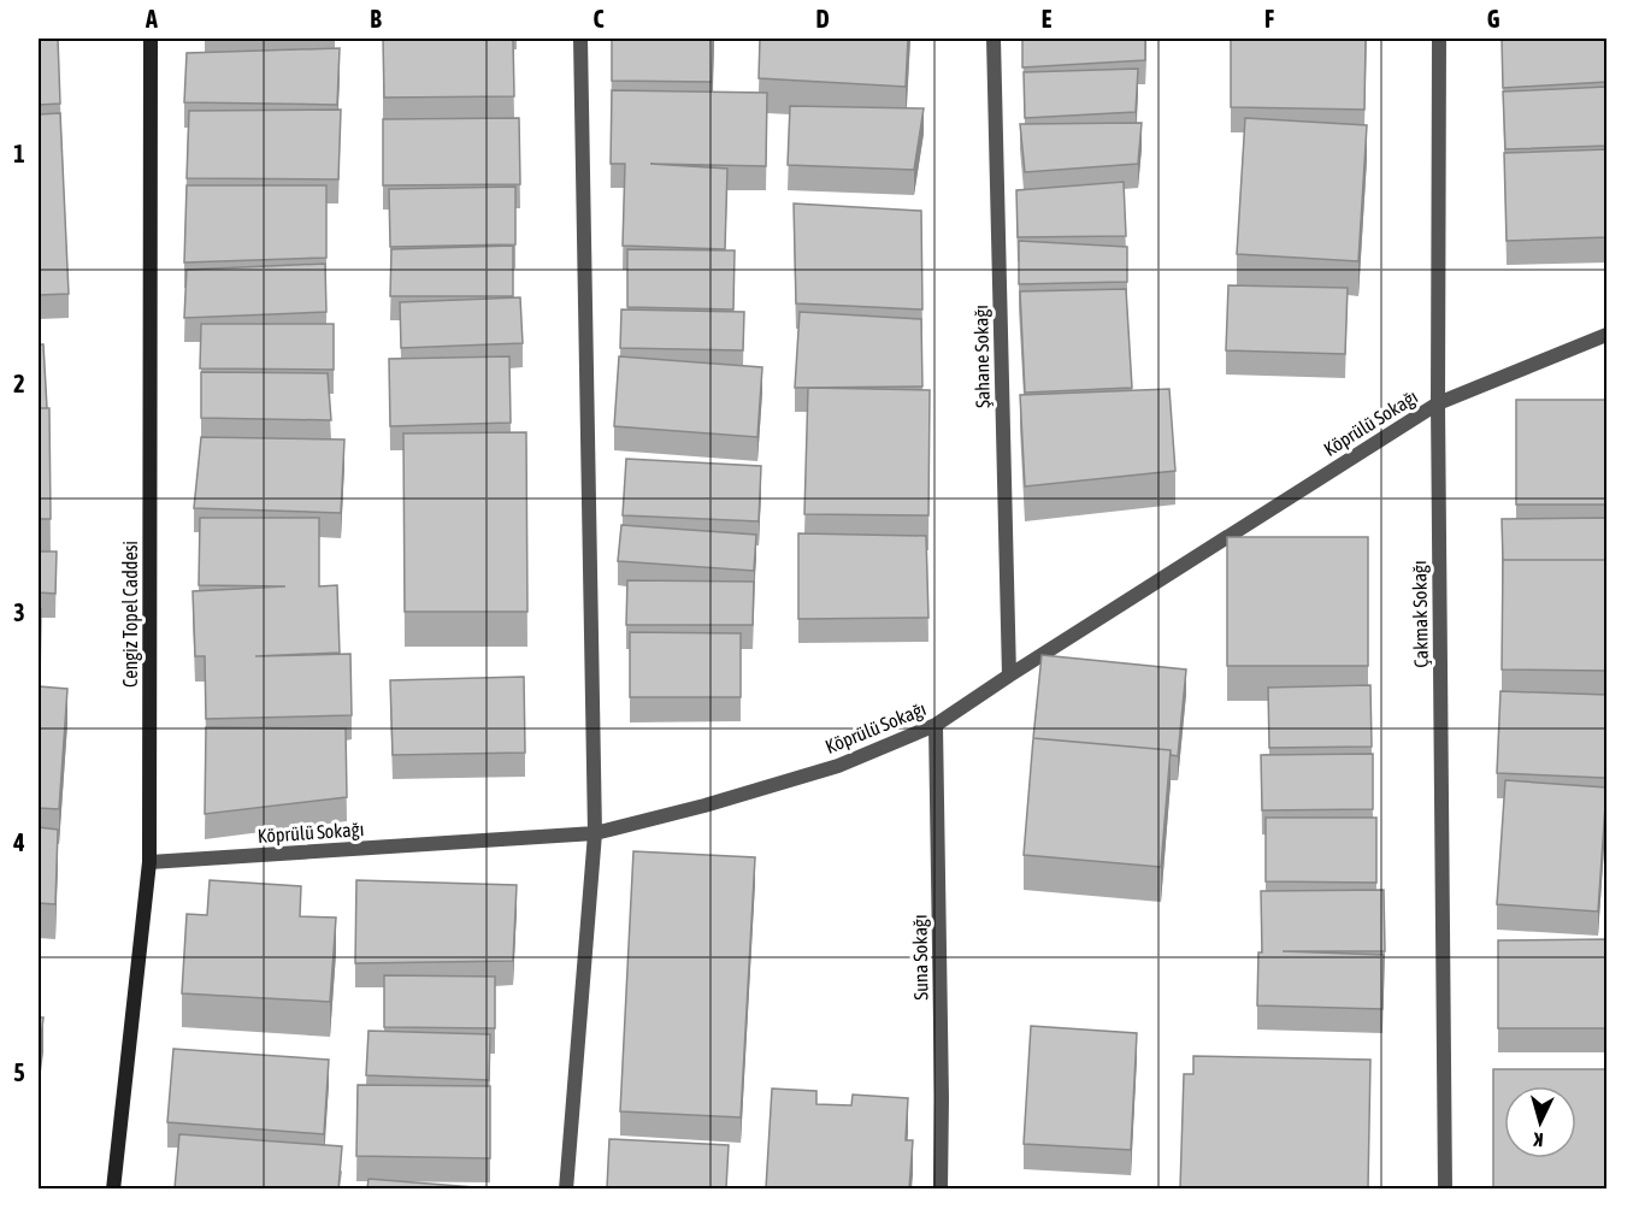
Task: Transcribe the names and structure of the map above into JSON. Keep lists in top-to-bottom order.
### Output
{
  "streets": {
    "main road": ["Cengiz Topel Caddesi"],
    "street": [
      "Şahane Sokağı",
      "Köprülü Sokağı",
      "Çakmak Sokağı",
      "Suna Sokağı"
    ]
  },
  "crossings": [
    ["Şahane Sokağı", "Köprülü Sokağı"],
    ["Köprülü Sokağı", "Cengiz Topel Caddesi"],
    ["Köprülü Sokağı", "Çakmak Sokağı"],
    ["Köprülü Sokağı", "Suna Sokağı"]
  ],
  "north": "bottom",
  "grid": {
    "columns": [
      "A",
      "B",
      "C",
      "D",
      "E",
      "F",
      "G"
    ],
    "rows": [
      "1",
      "2",
      "3",
      "4",
      "5"
    ]
  }
}
